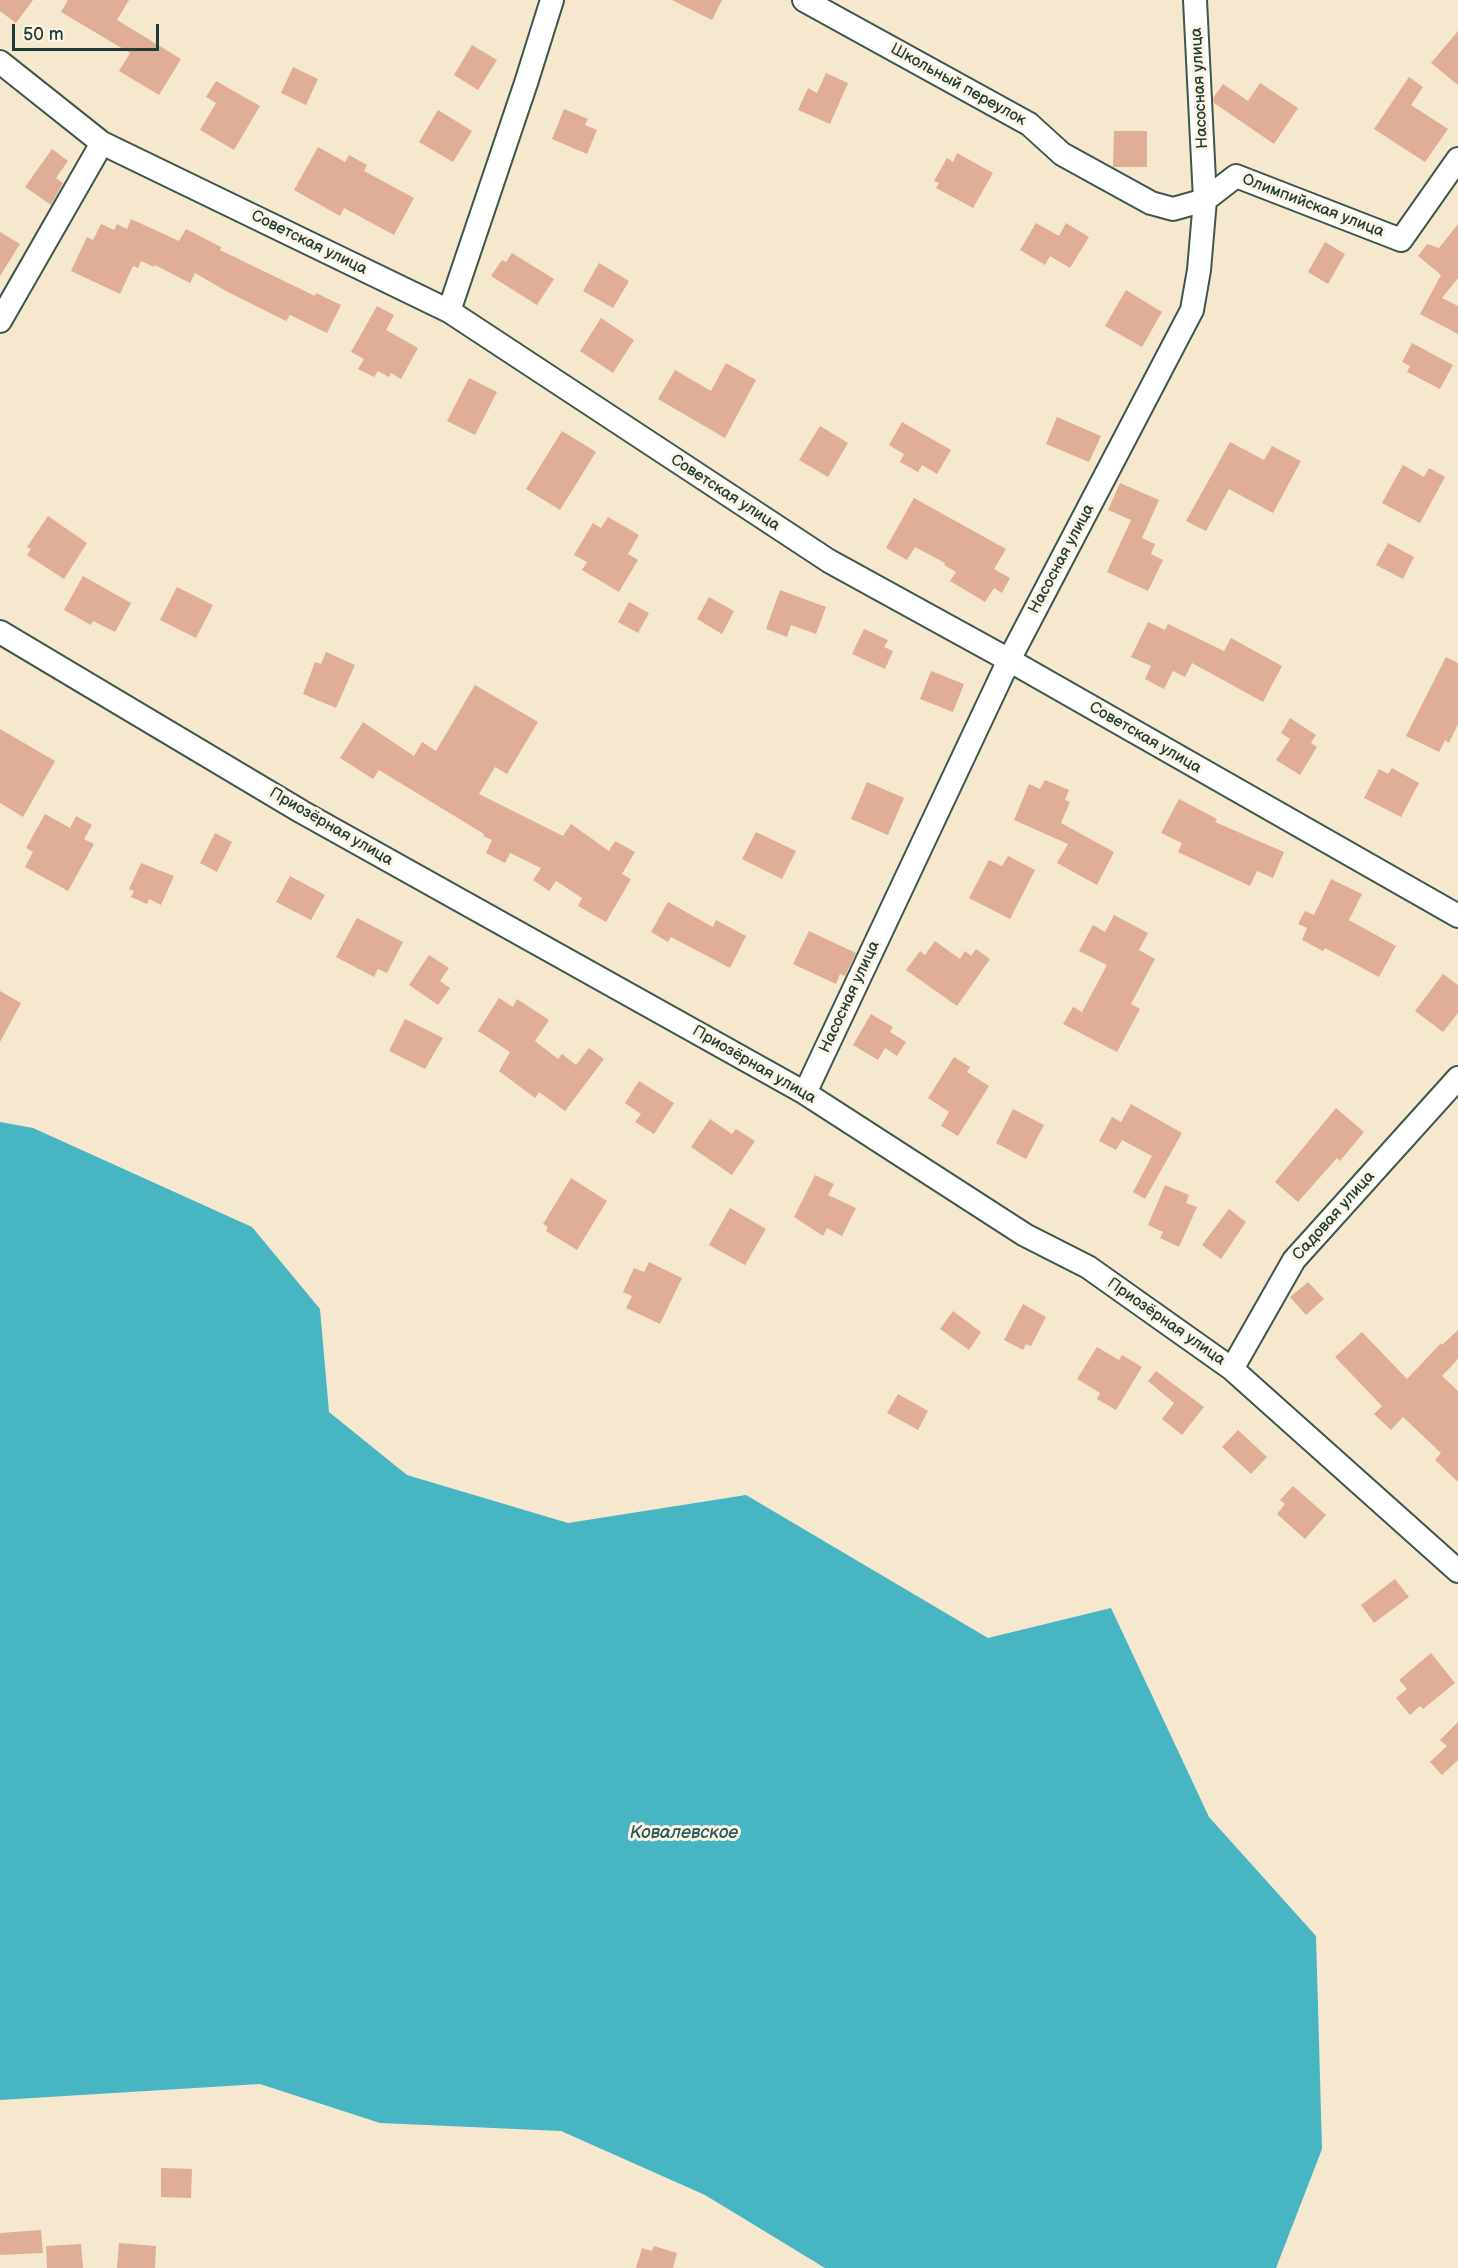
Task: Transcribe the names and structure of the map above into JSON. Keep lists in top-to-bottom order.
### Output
{
  "streets": {
    "street": [
      "Школьный переулок",
      "Насосная улица",
      "Олимпийская улица",
      "Советская улица",
      "Приозёрная улица",
      "Садовая улица"
    ]
  },
  "crossings": [
    ["Школьный переулок", "Насосная улица"],
    ["Школьный переулок", "Олимпийская улица"],
    ["Насосная улица", "Олимпийская улица"],
    ["Насосная улица", "Советская улица"],
    ["Насосная улица", "Приозёрная улица"],
    ["Приозёрная улица", "Садовая улица"]
  ],
  "water": ["Ковалевское"],
  "scale_bar": "50 m"
}
